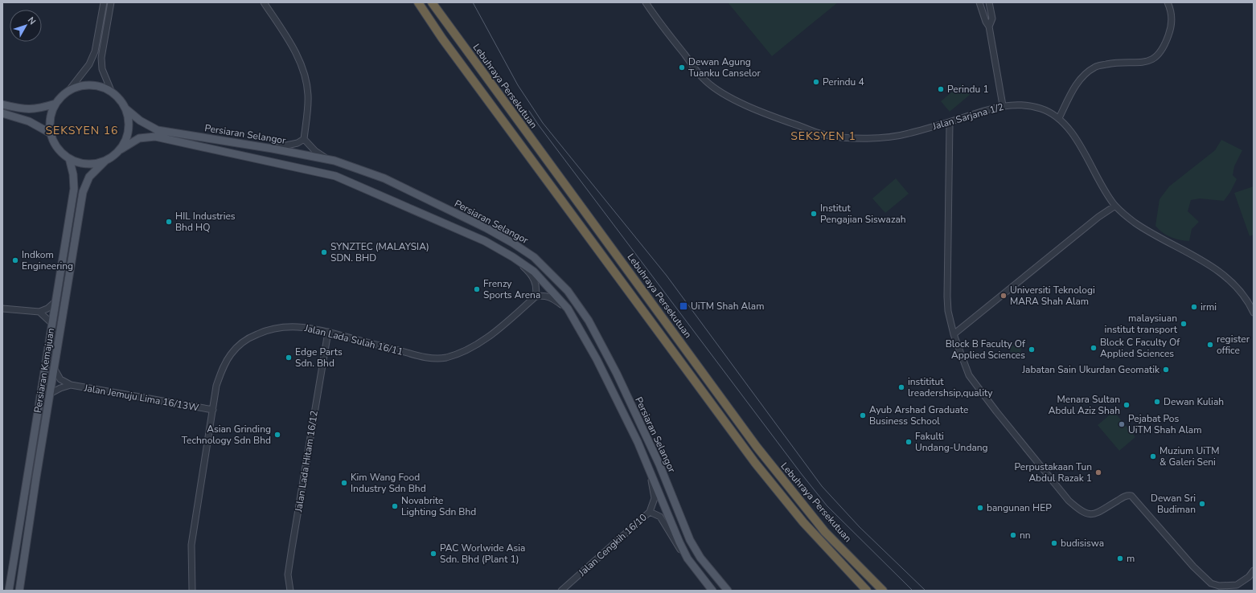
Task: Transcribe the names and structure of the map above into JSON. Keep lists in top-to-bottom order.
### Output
{
  "streets": {
    "highway": ["Lebuhraya Persekutuan"],
    "main road": ["Persiaran Selangor", "Persiaran Kemajuan"],
    "street": [
      "Jalan Sarjana 1/2",
      "Jalan Lada Sulah 16/11",
      "Jalan Jemuju Lima 16/13W",
      "Jalan Lada Hitam 16/12",
      "Jalan Cengkih 16/10"
    ]
  },
  "crossings": [
    ["Persiaran Selangor", "Persiaran Kemajuan"],
    ["Jalan Lada Sulah 16/11", "Jalan Jemuju Lima 16/13W"],
    ["Jalan Lada Sulah 16/11", "Jalan Lada Hitam 16/12"],
    ["Persiaran Kemajuan", "Jalan Jemuju Lima 16/13W"]
  ],
  "districts": ["SEKSYEN 16", "SEKSYEN 1"],
  "places": {
    "other": [
      "Dewan Agung Tuanku Canselor",
      "Perindu 4",
      "Perindu 1",
      "Institut Pengajian Siswazah",
      "HIL Industries Bhd HQ",
      "SYNZTEC (MALAYSIA) SDN. BHD",
      "Indkom Engineering",
      "Frenzy Sports Arena",
      "Universiti Teknologi MARA Shah Alam",
      "irmi",
      "malaysiuan institut transport",
      "register office",
      "Block C Faculty Of Applied Sciences",
      "Block B Faculty Of Applied Sciences",
      "Edge Parts Sdn. Bhd",
      "Jabatan Sain Ukurdan Geomatik",
      "instititut lreadershsip,quality",
      "Dewan Kuliah",
      "Menara Sultan Abdul Aziz Shah",
      "Ayub Arshad Graduate Business School",
      "Pejabat Pos UiTM Shah Alam",
      "Asian Grinding Technology Sdn Bhd",
      "Fakulti Undang-Undang",
      "Muzium UiTM & Galeri Seni",
      "Perpustakaan Tun Abdul Razak 1",
      "Kim Wang Food Industry Sdn Bhd",
      "Dewan Sri Budiman",
      "Novabrite Lighting Sdn Bhd",
      "bangunan HEP",
      "nn",
      "budisiswa",
      "PAC Worlwide Asia Sdn. Bhd (Plant 1)",
      "m"
    ],
    "transit": ["UiTM Shah Alam"]
  },
  "north": "top right"
}
